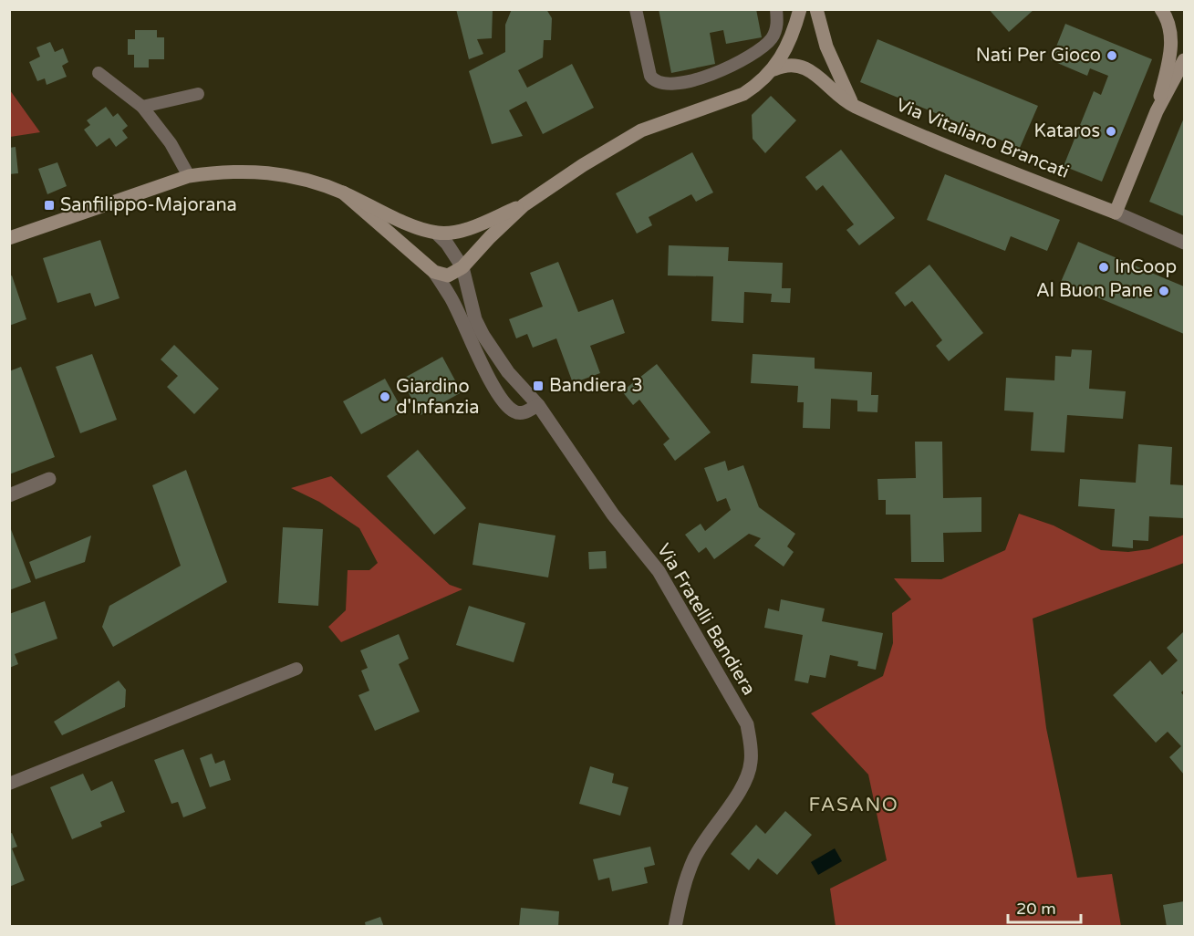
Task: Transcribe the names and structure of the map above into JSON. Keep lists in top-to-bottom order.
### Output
{
  "streets": {
    "street": ["Via Vitaliano Brancati", "Via Fratelli Bandiera"]
  },
  "districts": ["FASANO"],
  "places": {
    "other": [
      "Nati Per Gioco",
      "Kataros",
      "InCoop",
      "Al Buon Pane",
      "Giardino d'Infanzia"
    ],
    "transit": ["Sanfilippo-Majorana", "Bandiera 3"]
  },
  "scale_bar": "20 m"
}
